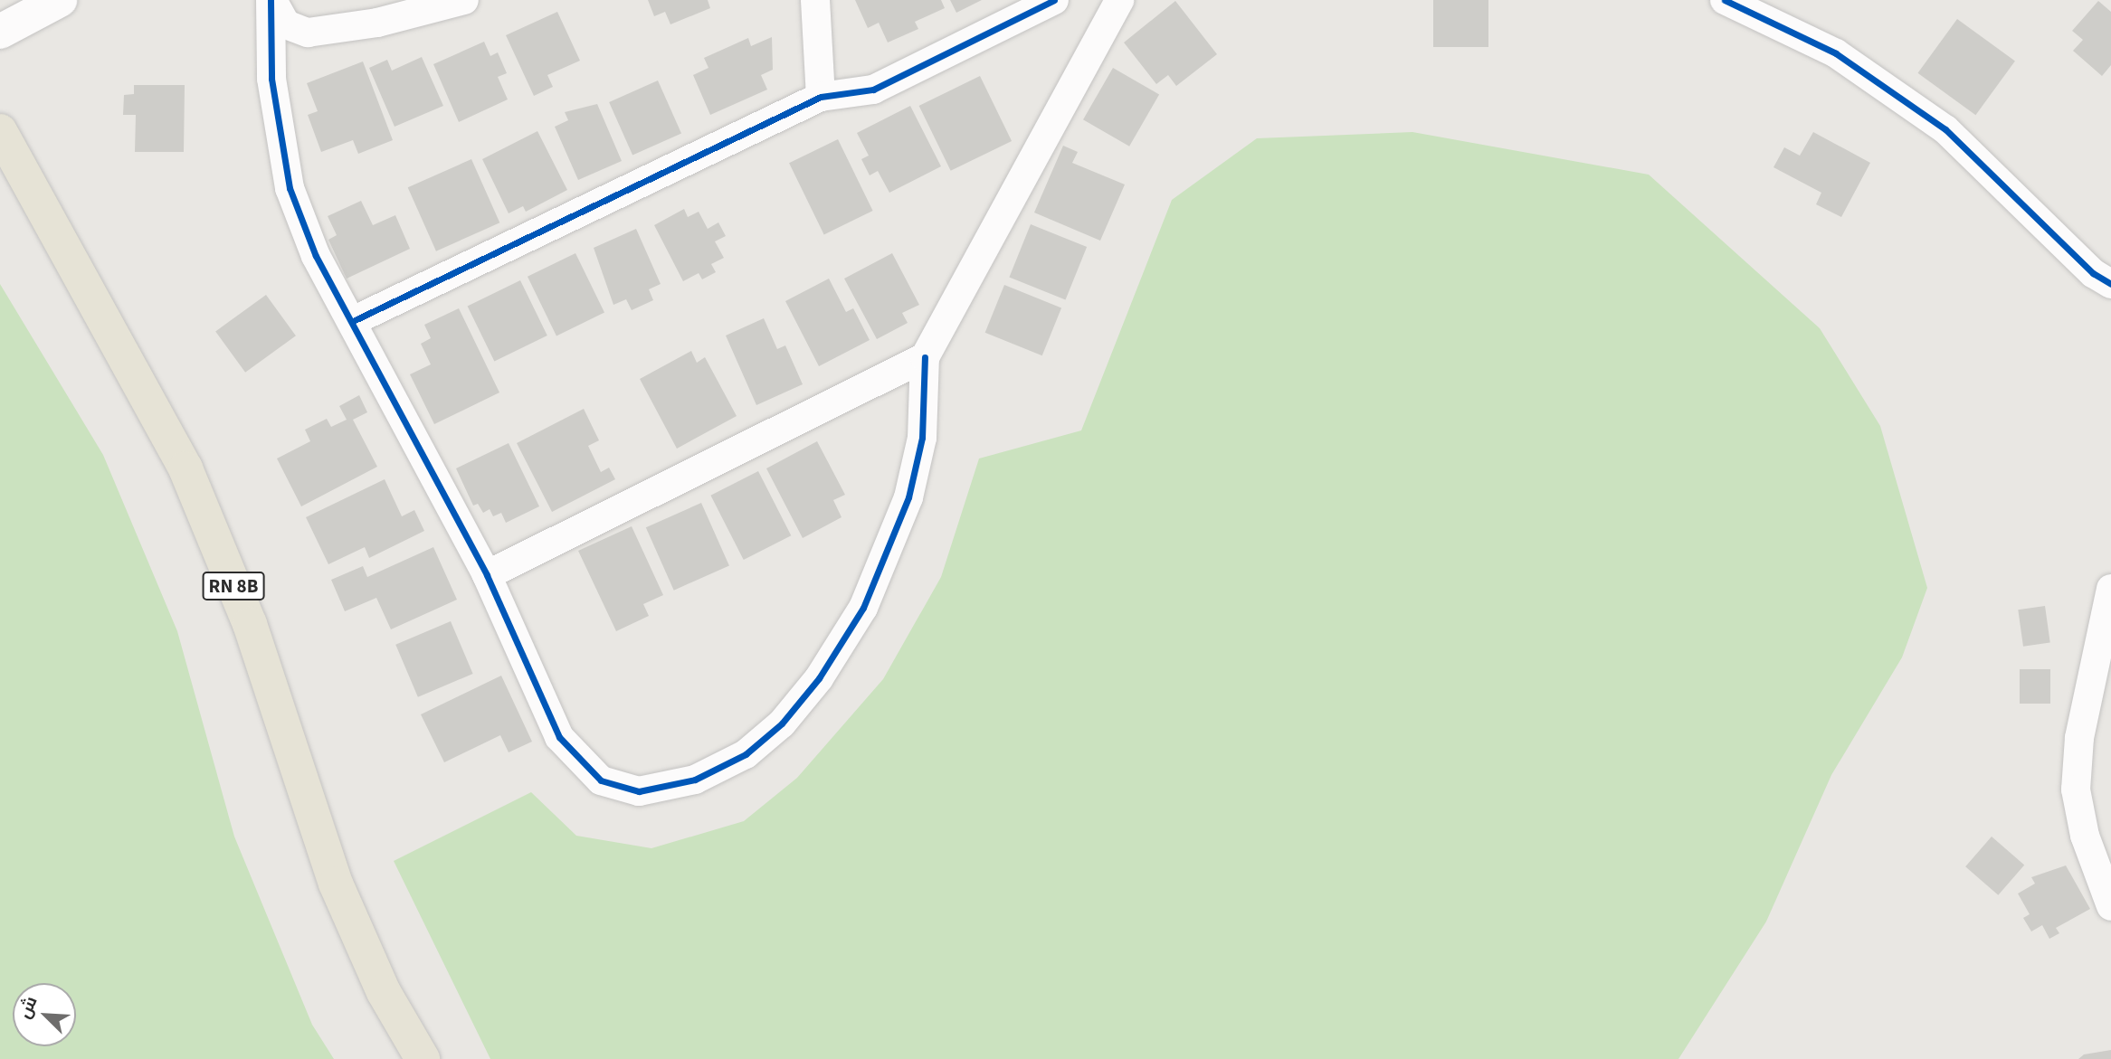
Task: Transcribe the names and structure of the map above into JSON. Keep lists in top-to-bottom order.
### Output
{
  "streets": {
    "main road": ["RN 8B"]
  },
  "north": "top left"
}
